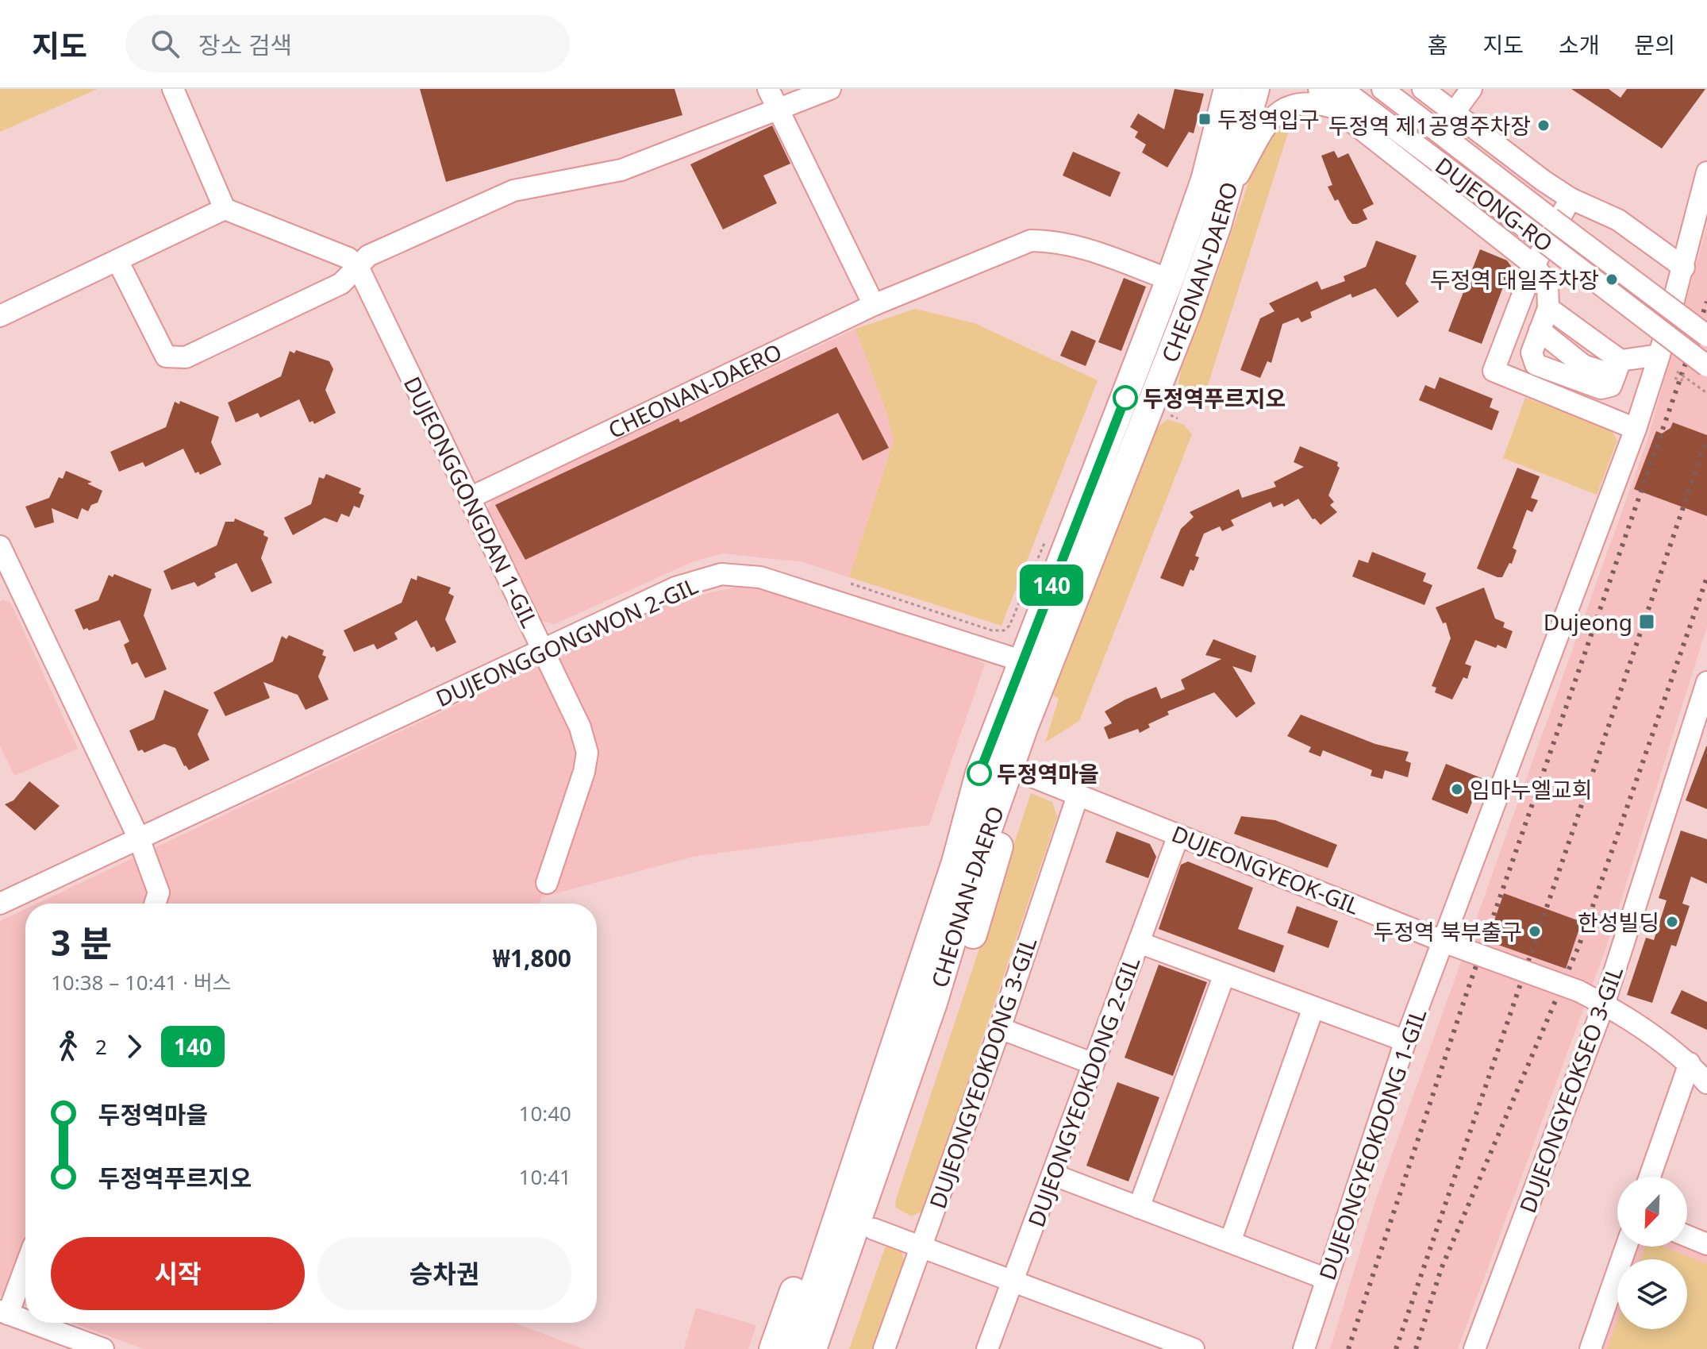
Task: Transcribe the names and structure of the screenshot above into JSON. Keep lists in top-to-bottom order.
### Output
{
  "streets": {
    "main road": ["CHEONAN-DAERO"],
    "street": [
      "DUJEONG-RO",
      "DUJEONGGONGDAN 1-GIL",
      "DUJEONGGONGWON 2-GIL",
      "DUJEONGYEOK-GIL",
      "DUJEONGYEOKDONG 3-GIL",
      "DUJEONGYEOKSEO 3-GIL",
      "DUJEONGYEOKDONG 2-GIL",
      "DUJEONGYEOKDONG 1-GIL"
    ]
  },
  "crossings": [
    ["CHEONAN-DAERO", "DUJEONGGONGDAN 1-GIL"],
    ["CHEONAN-DAERO", "DUJEONGGONGWON 2-GIL"],
    ["DUJEONGGONGDAN 1-GIL", "DUJEONGGONGWON 2-GIL"],
    ["DUJEONGYEOK-GIL", "DUJEONGYEOKDONG 3-GIL"],
    ["DUJEONGYEOK-GIL", "DUJEONGYEOKSEO 3-GIL"],
    ["DUJEONGYEOK-GIL", "DUJEONGYEOKDONG 2-GIL"],
    ["DUJEONGYEOK-GIL", "DUJEONGYEOKDONG 1-GIL"]
  ],
  "places": {
    "transit": ["두정역입구", "Dujeong"],
    "other": [
      "두정역 제1공영주차장",
      "두정역 대일주차장",
      "두정역푸르지오",
      "두정역마을",
      "임마누엘교회",
      "한성빌딩",
      "두정역 북부출구"
    ]
  },
  "lines": ["bus line 140"],
  "north": "bottom left",
  "page": {
    "header": "지도",
    "search": "장소 검색",
    "nav": [
      "홈",
      "지도",
      "소개",
      "문의"
    ],
    "on_map": "140",
    "heading": ["3 분", "10:38 – 10:41 · 버스", "₩1,800"],
    "legs": ["2", "140"],
    "list": [
      {
        "name": "두정역마을",
        "value": "10:40"
      },
      {
        "name": "두정역푸르지오",
        "value": "10:41"
      }
    ],
    "buttons": ["시작", "승차권"]
  }
}
